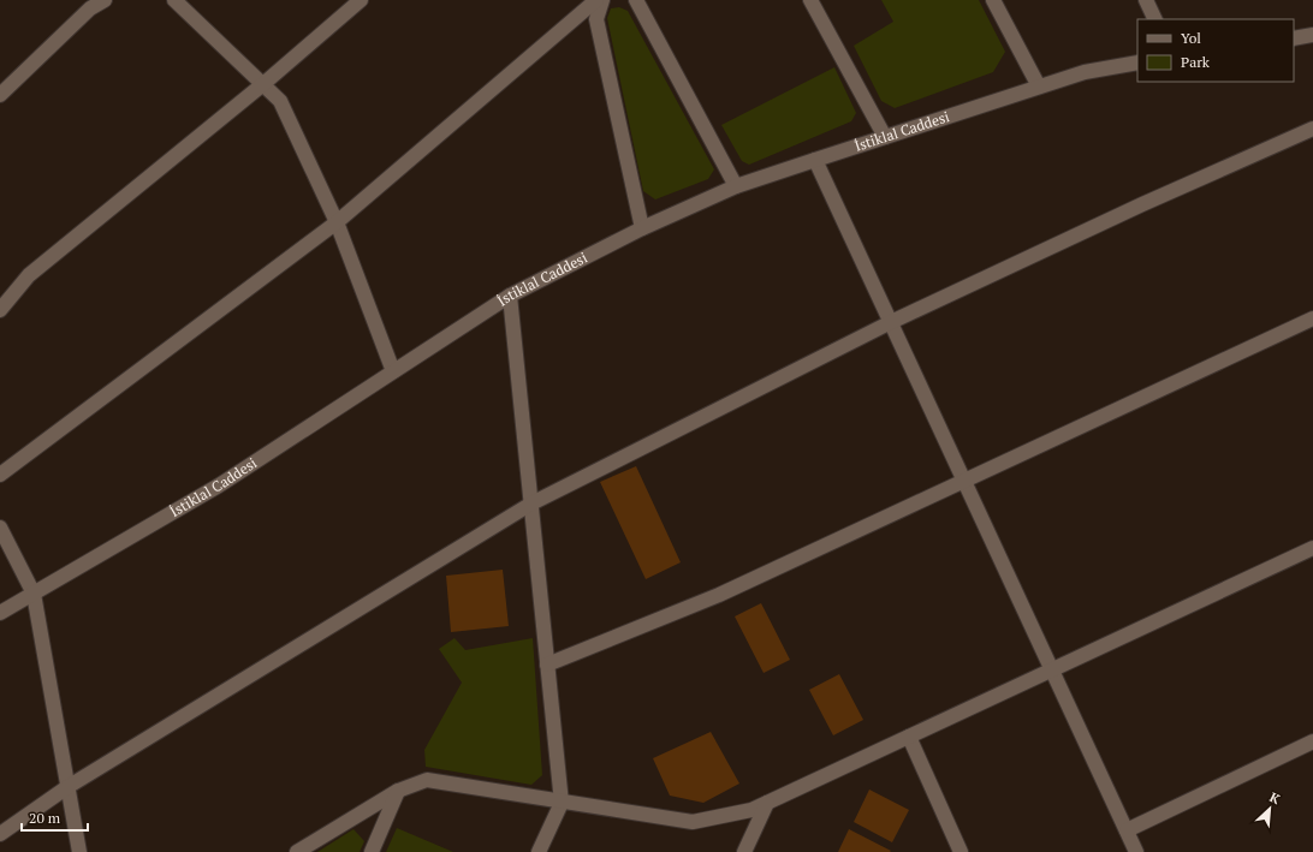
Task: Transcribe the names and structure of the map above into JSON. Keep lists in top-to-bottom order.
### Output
{
  "streets": {
    "street": ["İstiklal Caddesi"]
  },
  "legend": ["Yol", "Park"],
  "scale_bar": "20 m",
  "north": "top right"
}
